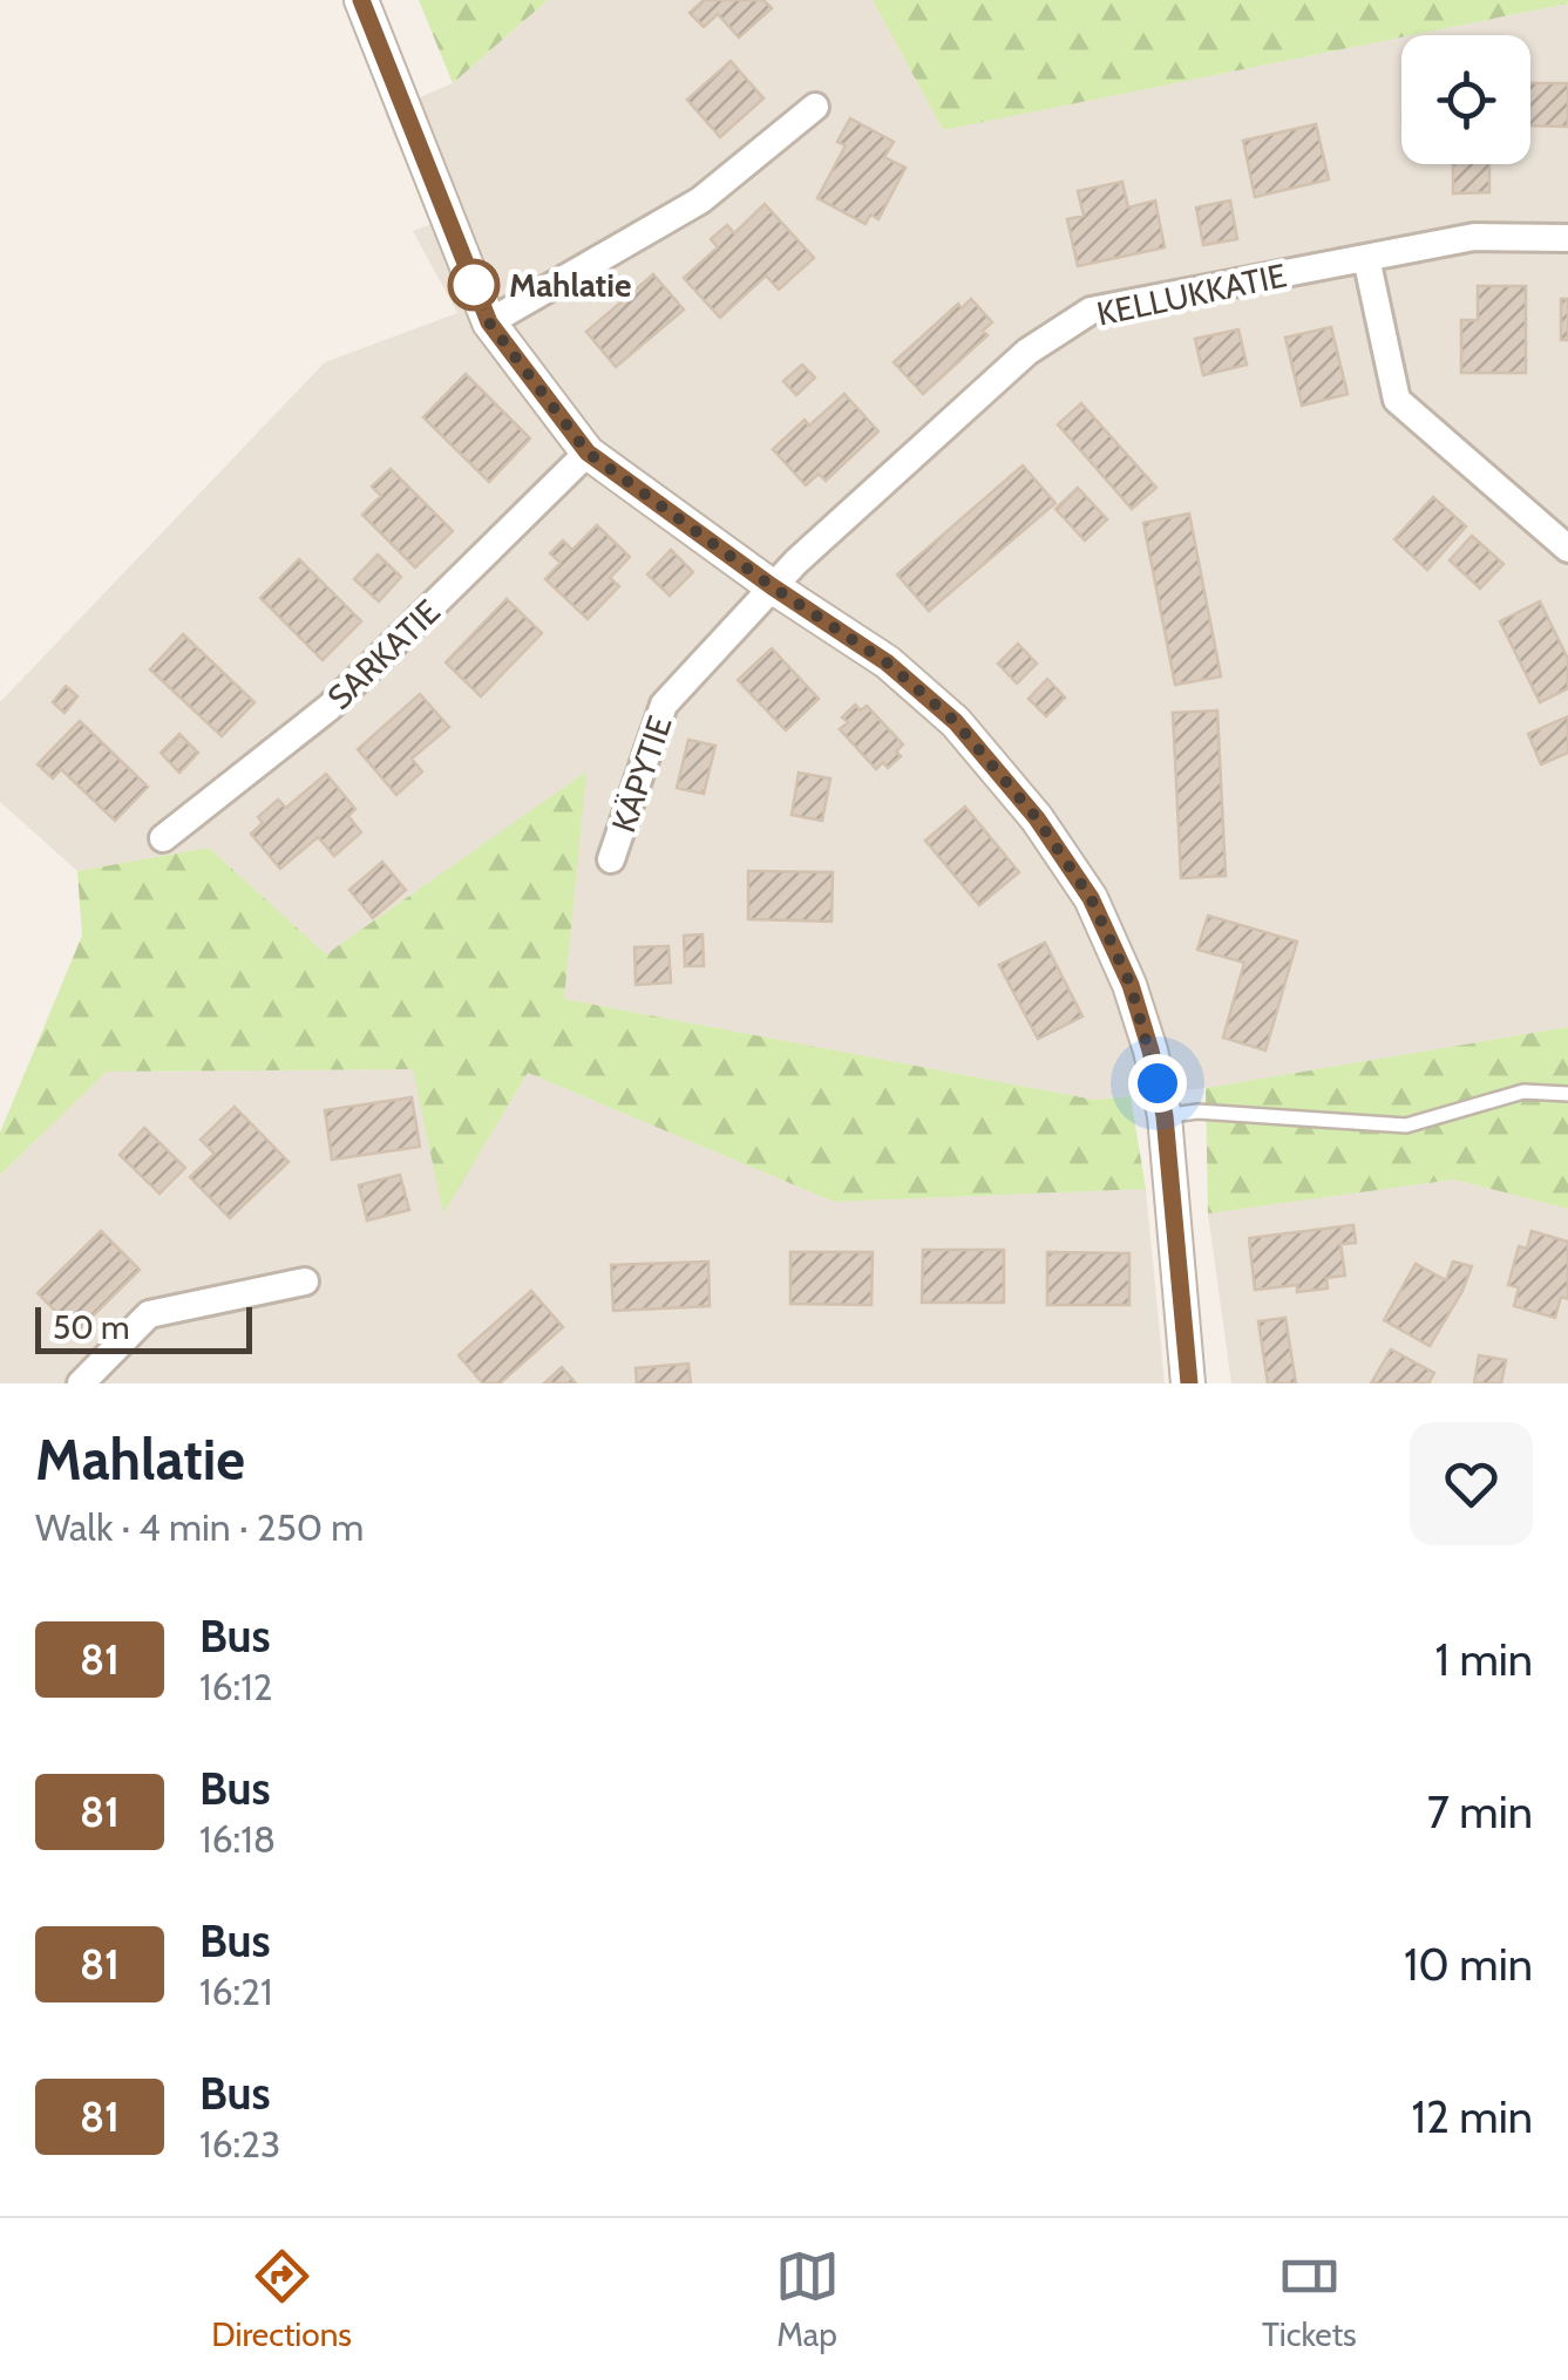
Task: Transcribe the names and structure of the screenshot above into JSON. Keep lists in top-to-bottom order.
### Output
{
  "streets": {
    "street": ["KELLUKKATIE", "SARKATIE", "KÄPYTIE"]
  },
  "crossings": [
    ["KELLUKKATIE", "KÄPYTIE"]
  ],
  "places": ["Mahlatie"],
  "lines": ["bus line 81"],
  "scale_bar": "50 m",
  "page": {
    "scale": "50 m",
    "heading": ["Mahlatie", "Walk · 4 min · 250 m"],
    "list": [
      {
        "mark": "81",
        "name": "Bus",
        "note": "16:12",
        "value": "1 min"
      },
      {
        "mark": "81",
        "name": "Bus",
        "note": "16:18",
        "value": "7 min"
      },
      {
        "mark": "81",
        "name": "Bus",
        "note": "16:21",
        "value": "10 min"
      },
      {
        "mark": "81",
        "name": "Bus",
        "note": "16:23",
        "value": "12 min"
      }
    ],
    "tabs": ["Directions", "Map", "Tickets"]
  }
}
